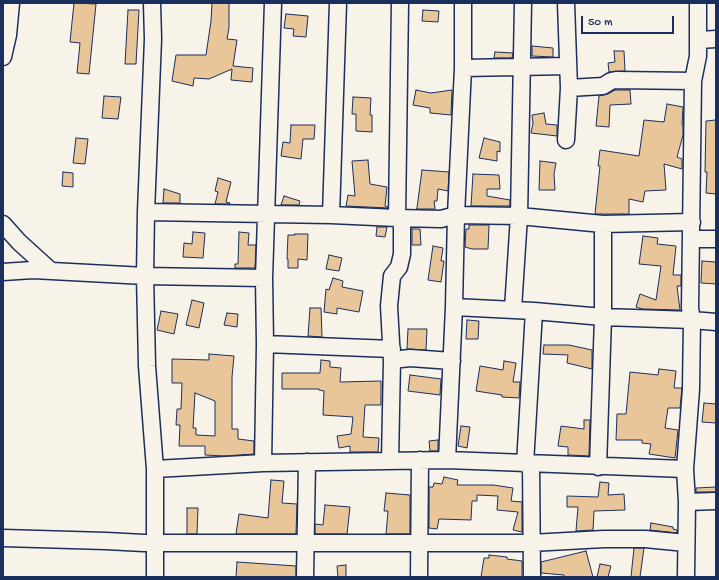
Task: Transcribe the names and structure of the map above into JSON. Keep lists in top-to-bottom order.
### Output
{
  "scale_bar": "50 m"
}
